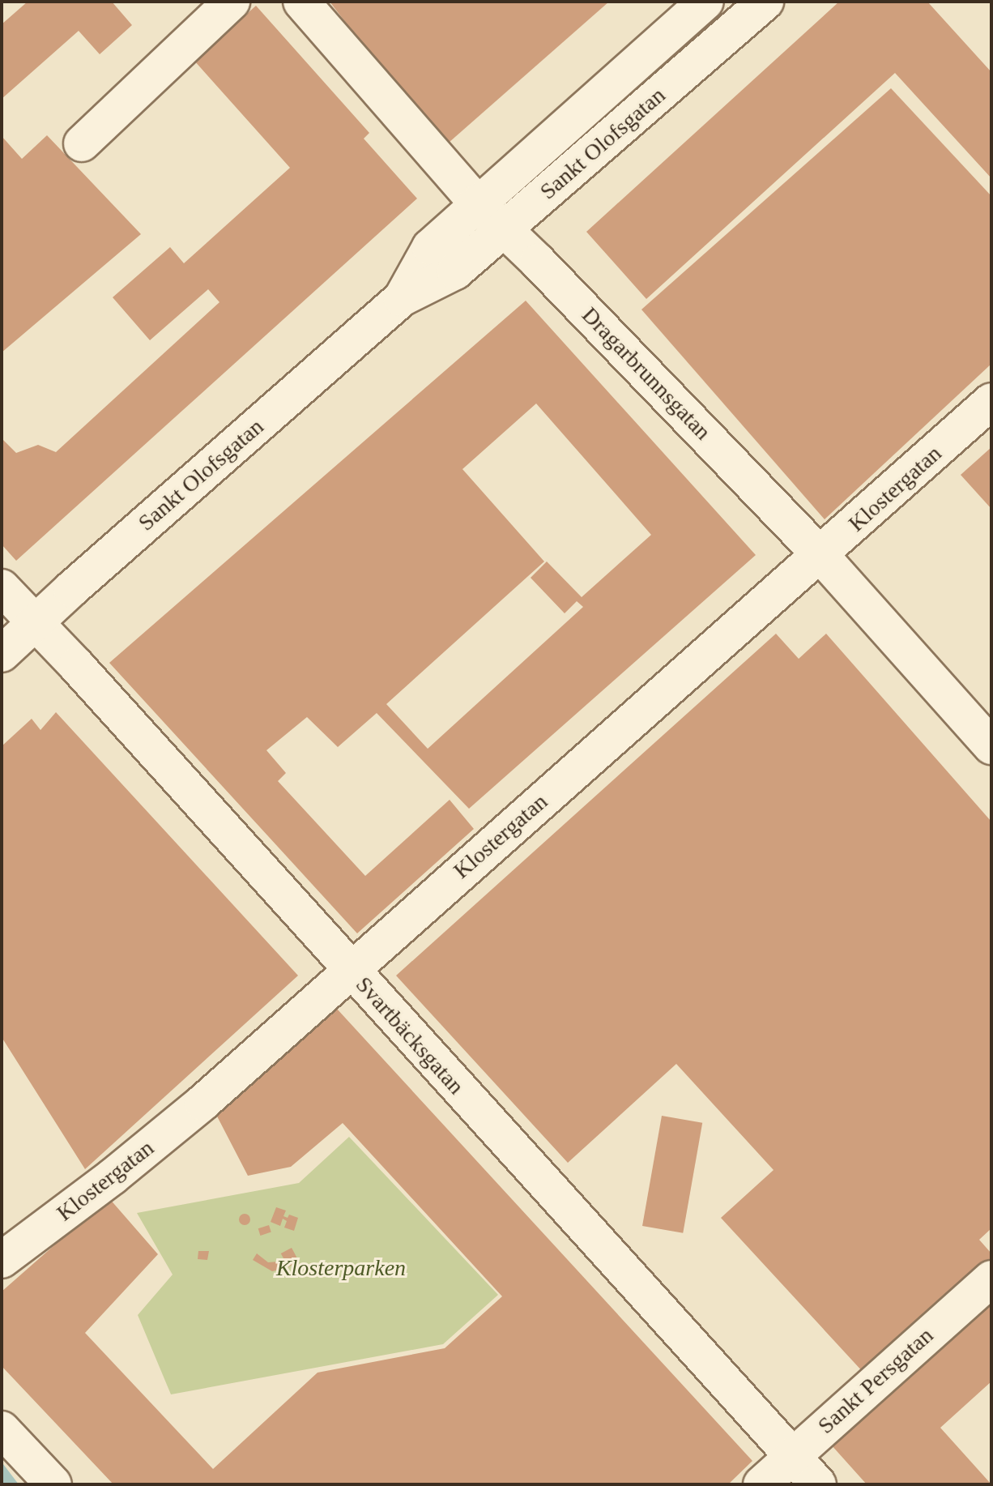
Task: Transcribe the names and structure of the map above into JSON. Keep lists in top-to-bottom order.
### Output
{
  "streets": {
    "street": [
      "Sankt Olofsgatan",
      "Dragarbrunnsgatan",
      "Klostergatan",
      "Svartbäcksgatan",
      "Sankt Persgatan"
    ]
  },
  "crossings": [
    ["Sankt Olofsgatan", "Dragarbrunnsgatan"],
    ["Sankt Olofsgatan", "Svartbäcksgatan"],
    ["Dragarbrunnsgatan", "Klostergatan"],
    ["Klostergatan", "Svartbäcksgatan"],
    ["Svartbäcksgatan", "Sankt Persgatan"]
  ],
  "parks": ["Klosterparken"]
}
